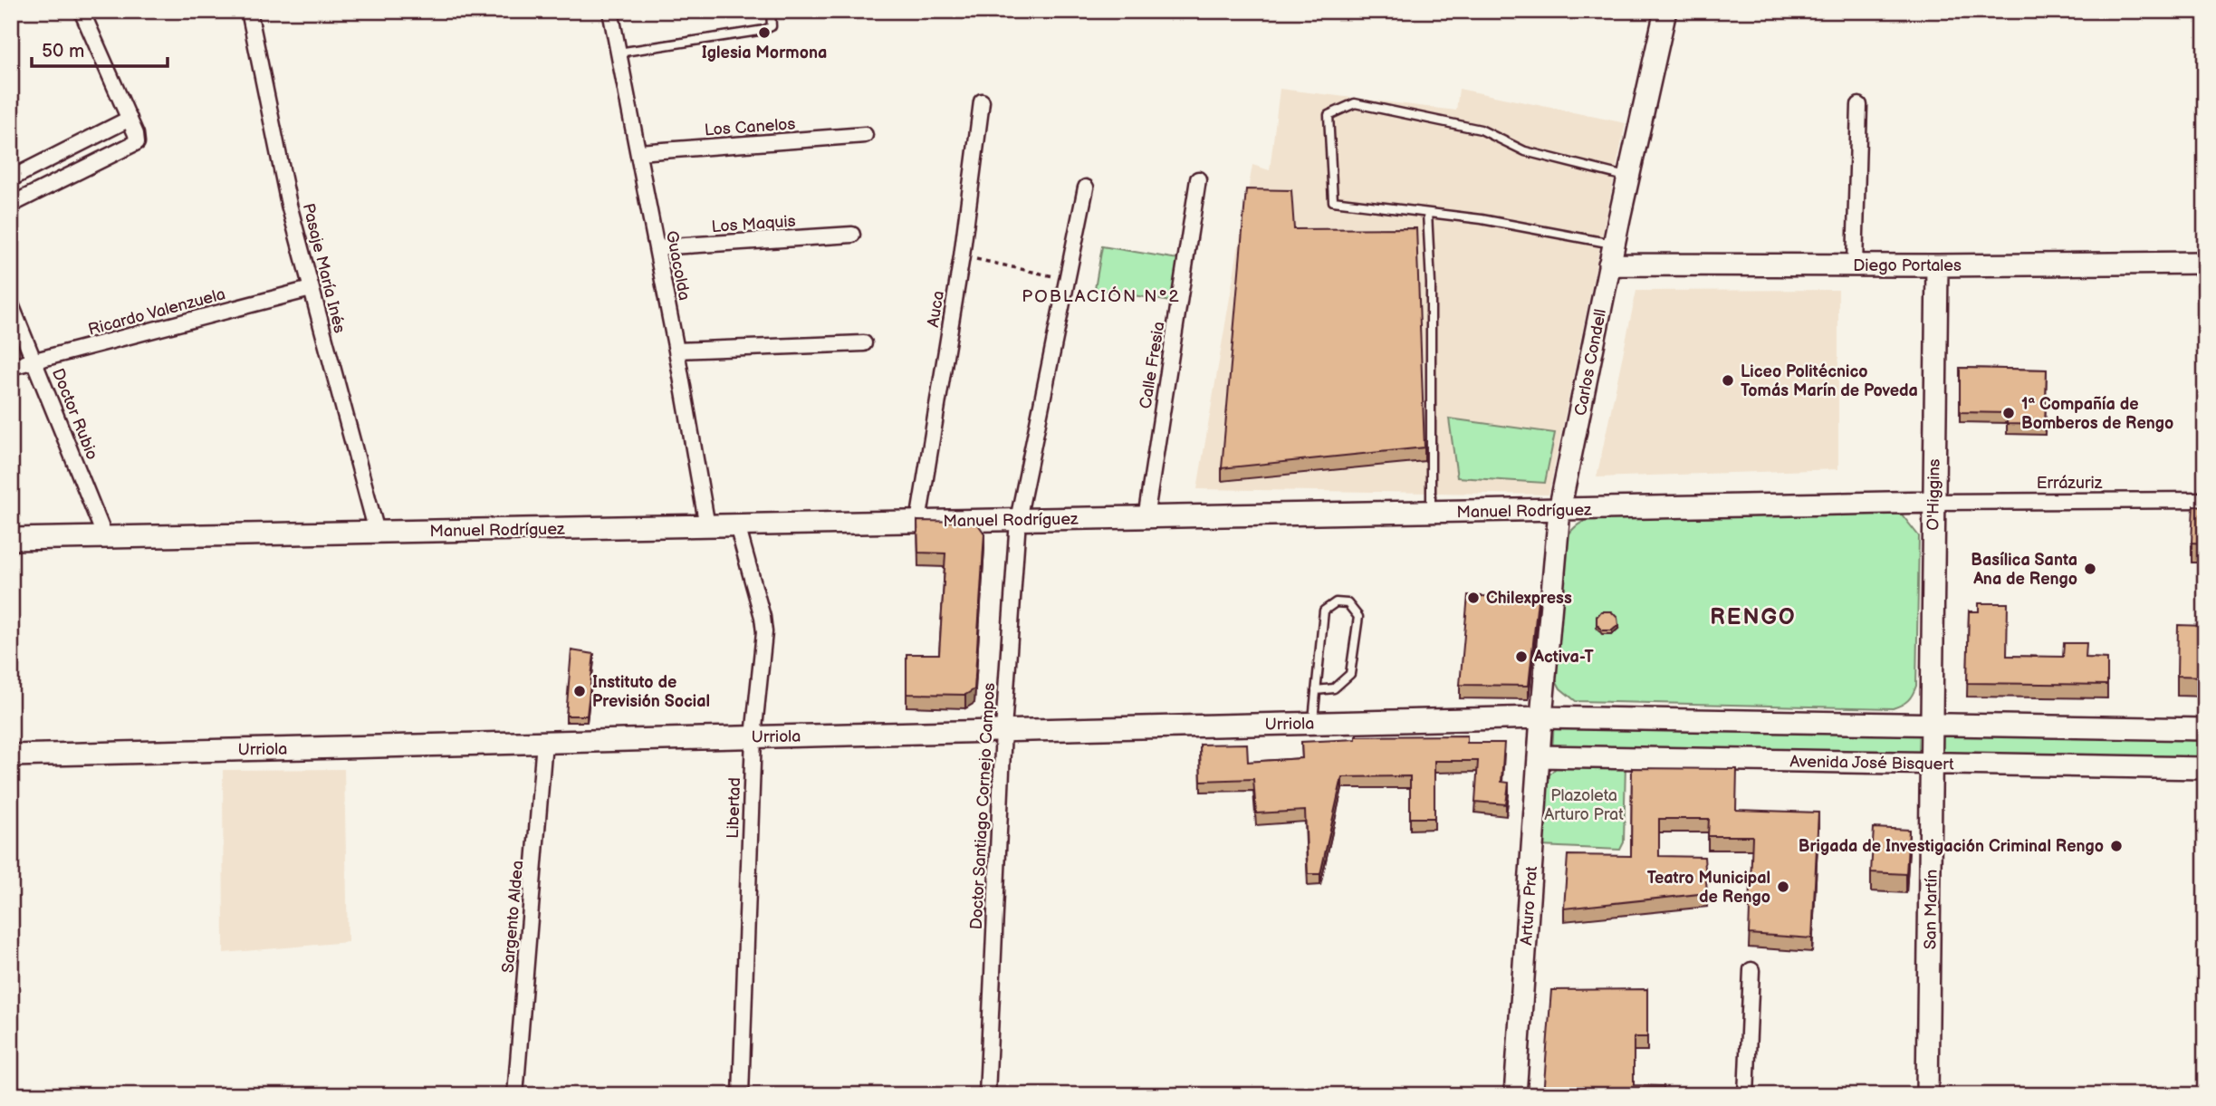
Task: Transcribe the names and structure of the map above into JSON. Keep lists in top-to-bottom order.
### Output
{
  "streets": {
    "main road": [
      "Diego Portales",
      "Carlos Condell",
      "O'Higgins",
      "Manuel Rodríguez",
      "Urriola",
      "Avenida José Bisquert",
      "Arturo Prat",
      "San Martín"
    ],
    "street": [
      "Los Canelos",
      "Los Maquis",
      "Guacolda",
      "Pasaje María Inés",
      "Auca",
      "Ricardo Valenzuela",
      "Calle Fresia",
      "Doctor Rubio",
      "Errázuriz",
      "Doctor Santiago Cornejo Campos",
      "Libertad",
      "Sargento Aldea"
    ]
  },
  "crossings": [
    ["Los Canelos", "Guacolda"],
    ["Los Maquis", "Guacolda"],
    ["Guacolda", "Manuel Rodríguez"],
    ["Diego Portales", "Carlos Condell"],
    ["Diego Portales", "O'Higgins"],
    ["Pasaje María Inés", "Ricardo Valenzuela"],
    ["Pasaje María Inés", "Manuel Rodríguez"],
    ["Auca", "Manuel Rodríguez"],
    ["Ricardo Valenzuela", "Doctor Rubio"],
    ["Carlos Condell", "Manuel Rodríguez"],
    ["Carlos Condell", "Urriola"],
    ["Carlos Condell", "Arturo Prat"],
    ["Calle Fresia", "Manuel Rodríguez"],
    ["Doctor Rubio", "Manuel Rodríguez"],
    ["Errázuriz", "O'Higgins"],
    ["Errázuriz", "Manuel Rodríguez"],
    ["O'Higgins", "Manuel Rodríguez"],
    ["O'Higgins", "San Martín"],
    ["Manuel Rodríguez", "Doctor Santiago Cornejo Campos"],
    ["Manuel Rodríguez", "Libertad"],
    ["Urriola", "Doctor Santiago Cornejo Campos"],
    ["Urriola", "Libertad"],
    ["Urriola", "Arturo Prat"],
    ["Urriola", "Sargento Aldea"],
    ["Avenida José Bisquert", "Arturo Prat"],
    ["Avenida José Bisquert", "San Martín"]
  ],
  "districts": ["POBLACIÓN N°2", "RENGO"],
  "parks": ["Plazoleta Arturo Prat"],
  "places": [
    "Iglesia Mormona",
    "Liceo Politécnico Tomás Marín de Poveda",
    "1ª Compañía de Bomberos de Rengo",
    "Basílica Santa Ana de Rengo",
    "Chilexpress",
    "Activa-T",
    "Instituto de Previsión Social",
    "Brigada de Investigación Criminal Rengo",
    "Teatro Municipal de Rengo"
  ],
  "scale_bar": "50 m"
}
